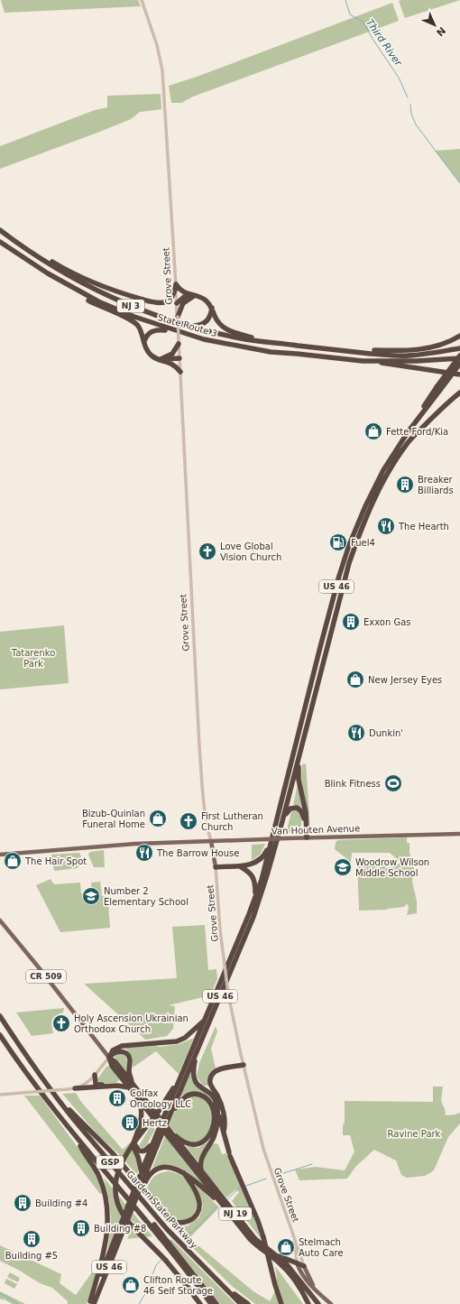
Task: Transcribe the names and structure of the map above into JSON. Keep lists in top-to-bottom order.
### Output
{
  "streets": {
    "highway": [
      "NJ 3",
      "State Route 3",
      "US 46",
      "GSP",
      "Garden State Parkway",
      "NJ 19"
    ],
    "main road": ["Grove Street", "Van Houten Avenue", "CR 509"]
  },
  "crossings": [
    ["Grove Street", "Van Houten Avenue"],
    ["NJ 3", "State Route 3"],
    ["US 46", "NJ 19"],
    ["CR 509", "NJ 19"]
  ],
  "water": ["Third River"],
  "parks": ["Tatarenko Park", "Ravine Park"],
  "places": {
    "shop": [
      "Fette Ford/Kia",
      "New Jersey Eyes",
      "Bizub-Quinlan Funeral Home",
      "The Hair Spot",
      "Stelmach Auto Care",
      "Clifton Route 46 Self Storage"
    ],
    "building": [
      "Breaker Billiards",
      "Exxon Gas",
      "Colfax Oncology LLC",
      "Hertz",
      "Building #4",
      "Building #8",
      "Building #5"
    ],
    "restaurant": ["The Hearth", "Dunkin'", "The Barrow House"],
    "fuel station": ["Fuel4"],
    "church": ["Love Global Vision Church", "First Lutheran Church", "Holy Ascension Ukrainian Orthodox Church"],
    "sports": ["Blink Fitness"],
    "school or university": ["Woodrow Wilson Middle School", "Number 2 Elementary School"]
  },
  "north": "bottom right"
}
